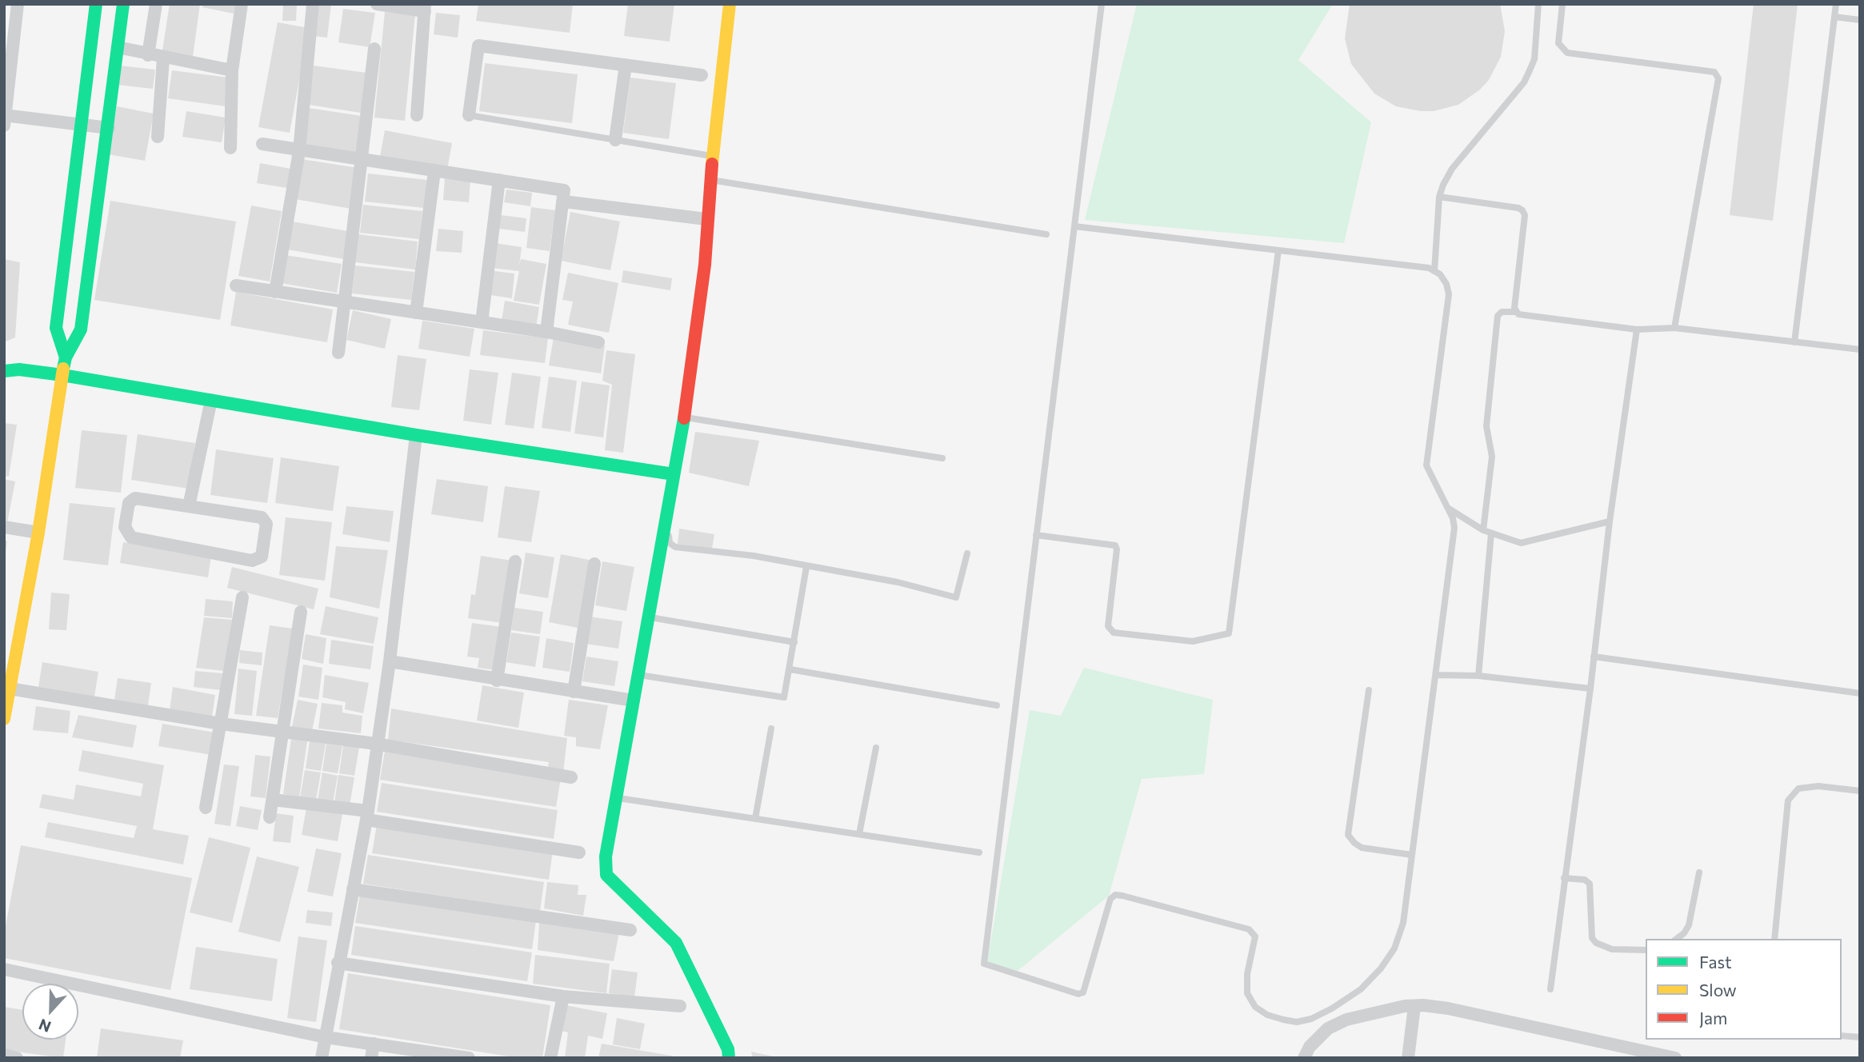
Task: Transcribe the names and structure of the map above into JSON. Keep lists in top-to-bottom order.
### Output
{
  "legend": ["Fast", "Slow", "Jam"],
  "north": "bottom"
}
